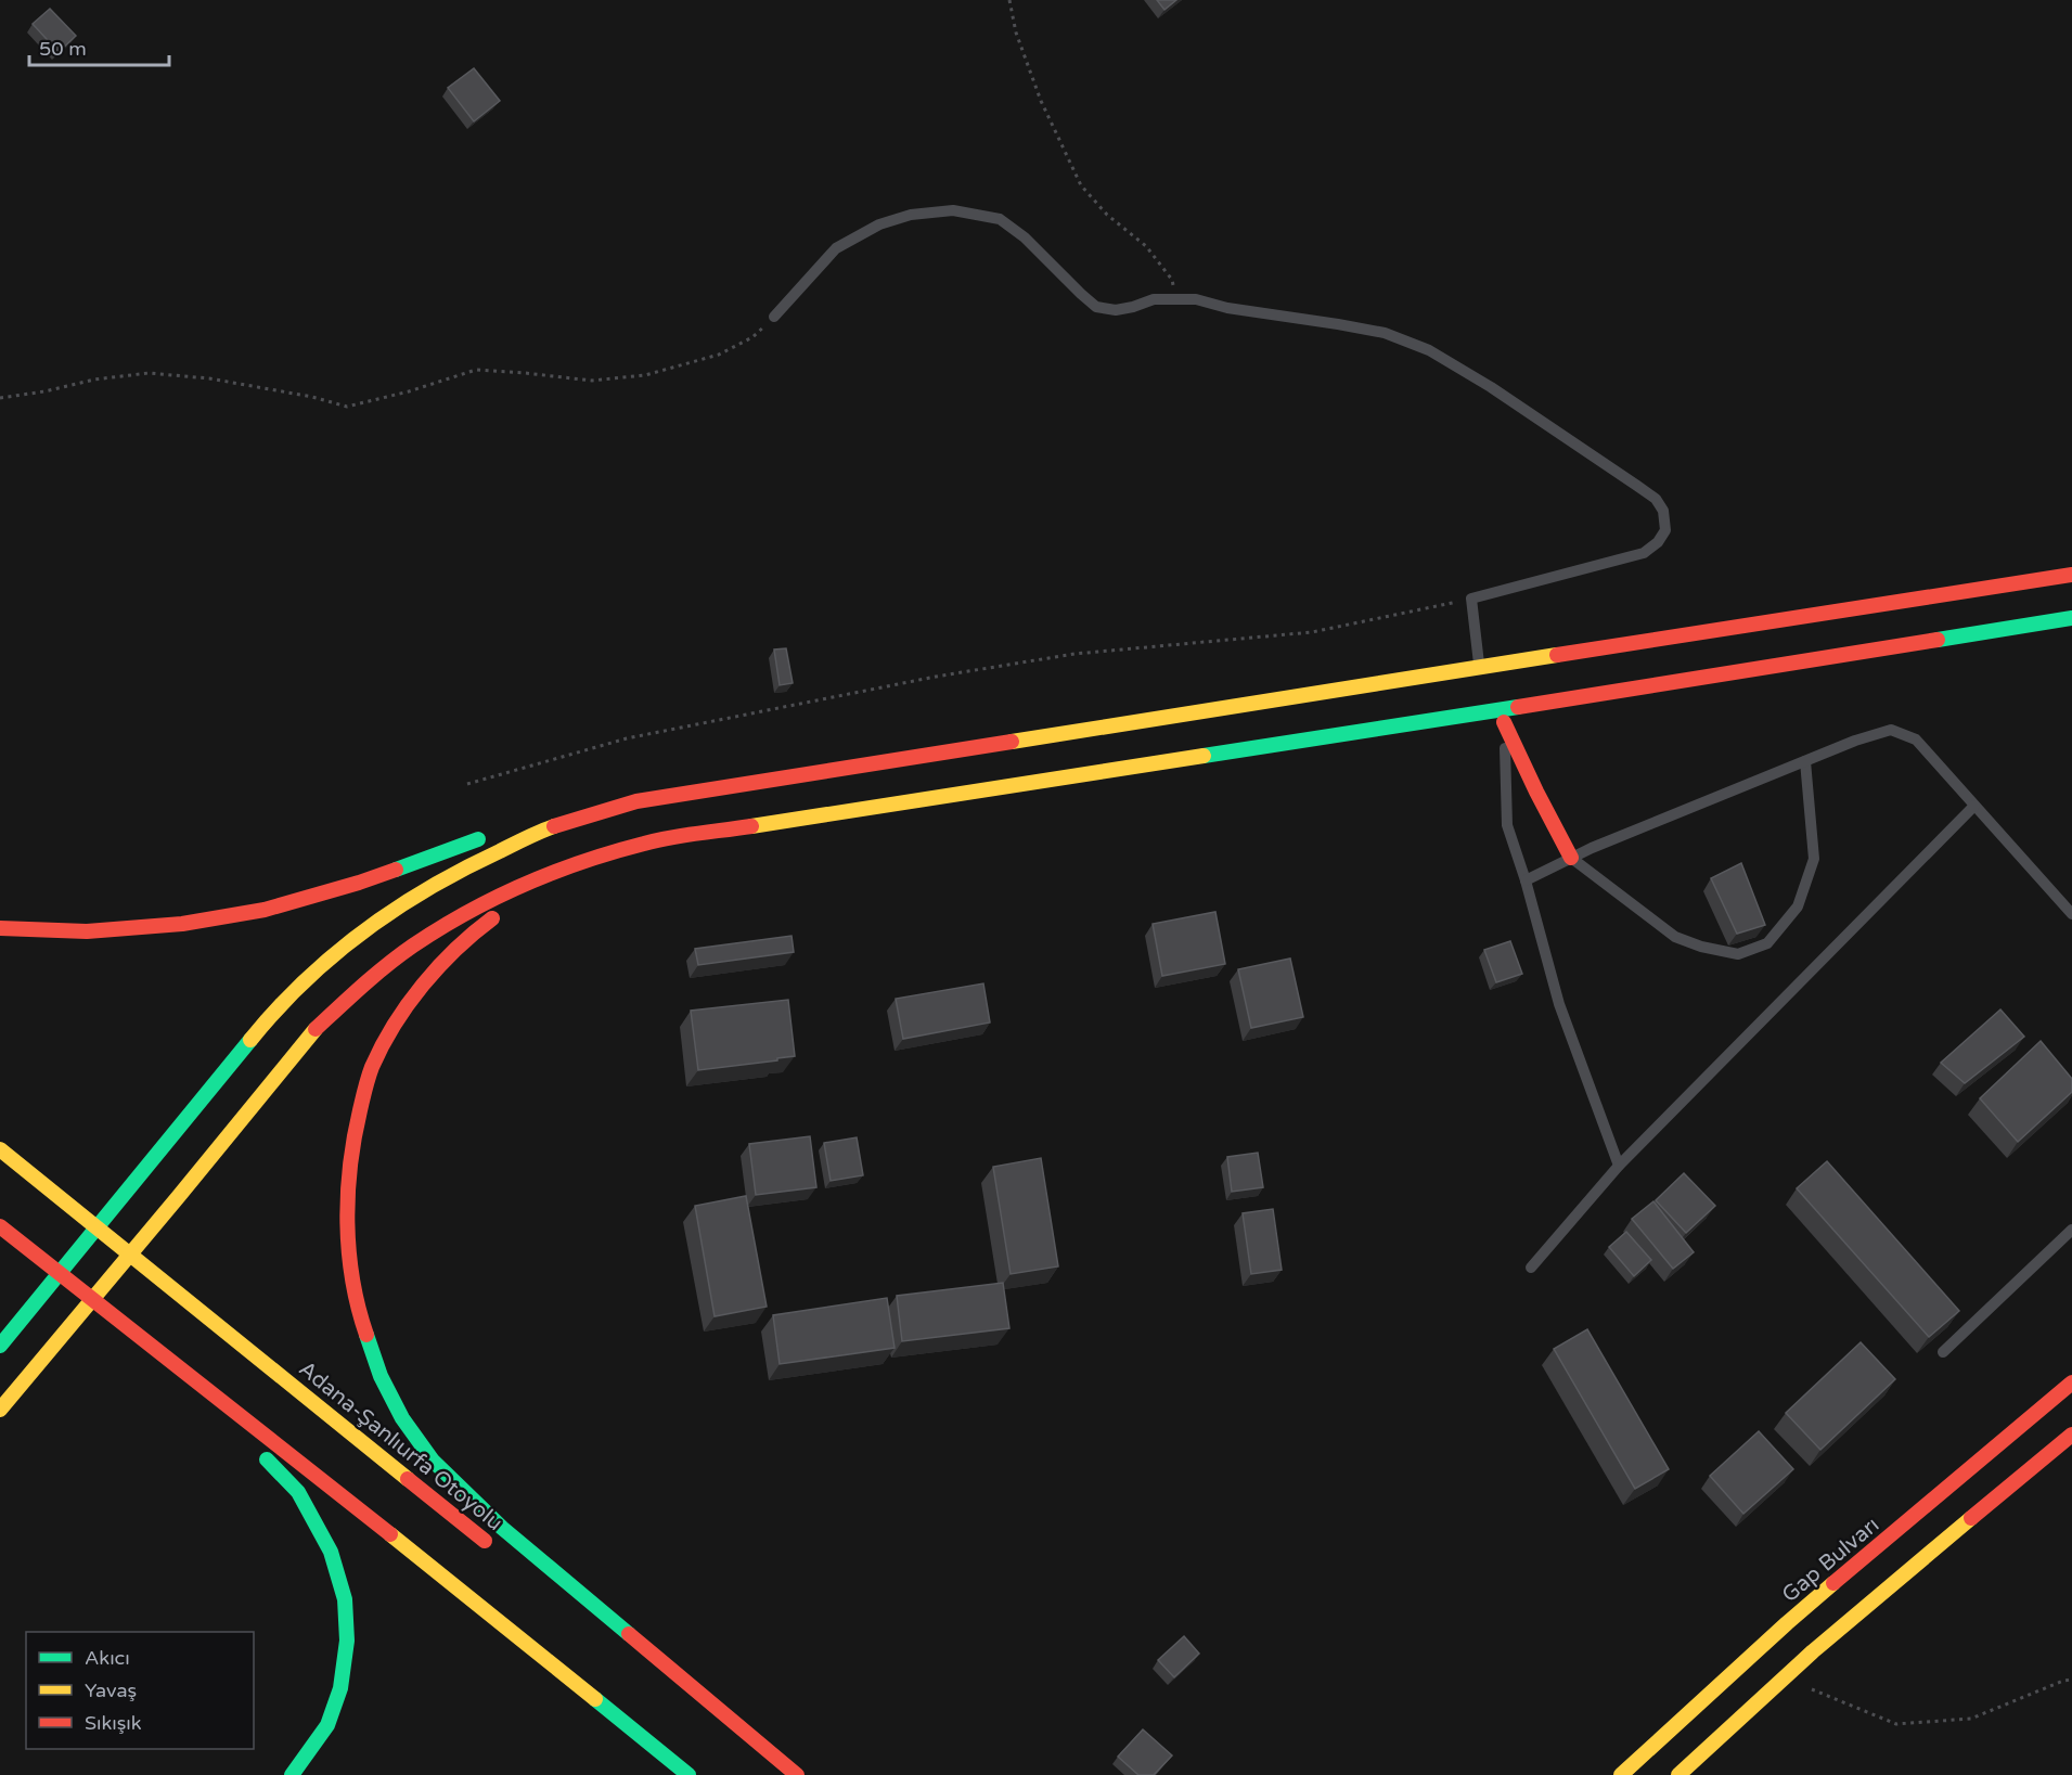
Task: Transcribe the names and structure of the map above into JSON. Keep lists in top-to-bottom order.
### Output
{
  "streets": {
    "main road": ["Adana-Şanlıurfa Otoyolu", "Gap Bulvarı"]
  },
  "legend": ["Akıcı", "Yavaş", "Sıkışık"],
  "scale_bar": "50 m"
}
